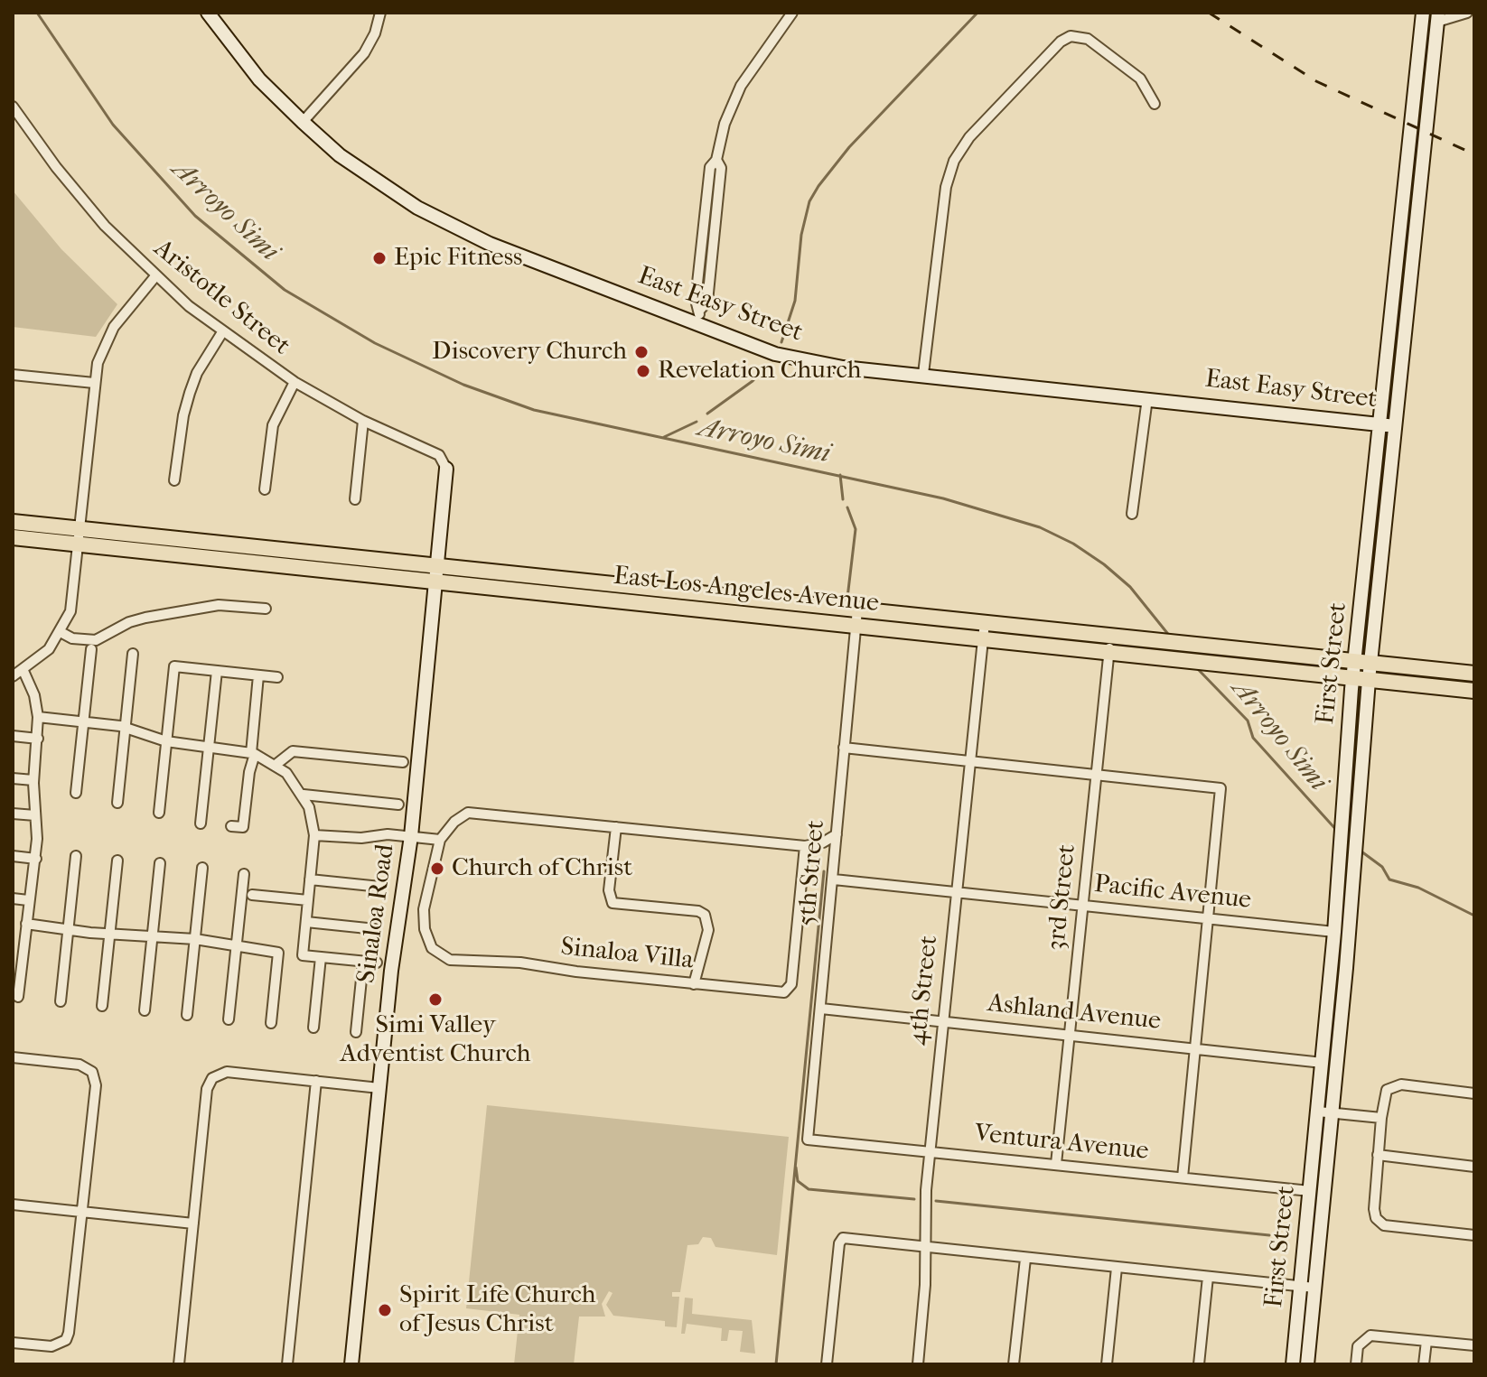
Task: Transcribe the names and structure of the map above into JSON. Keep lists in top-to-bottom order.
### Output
{
  "streets": {
    "main road": [
      "East Easy Street",
      "East Los Angeles Avenue",
      "First Street",
      "Sinaloa Road"
    ],
    "street": [
      "Aristotle Street",
      "5th Street",
      "Pacific Avenue",
      "3rd Street",
      "Sinaloa Villa",
      "4th Street",
      "Ashland Avenue",
      "Ventura Avenue"
    ]
  },
  "crossings": [
    ["Aristotle Street", "Sinaloa Road"],
    ["East Easy Street", "First Street"],
    ["East Los Angeles Avenue", "First Street"],
    ["East Los Angeles Avenue", "5th Street"],
    ["East Los Angeles Avenue", "3rd Street"],
    ["East Los Angeles Avenue", "Sinaloa Road"],
    ["East Los Angeles Avenue", "4th Street"],
    ["First Street", "Pacific Avenue"],
    ["First Street", "Ashland Avenue"],
    ["First Street", "Ventura Avenue"],
    ["5th Street", "Pacific Avenue"],
    ["5th Street", "Ashland Avenue"],
    ["5th Street", "Ventura Avenue"],
    ["Pacific Avenue", "3rd Street"],
    ["Pacific Avenue", "4th Street"],
    ["3rd Street", "Ashland Avenue"],
    ["3rd Street", "Ventura Avenue"],
    ["4th Street", "Ashland Avenue"],
    ["4th Street", "Ventura Avenue"]
  ],
  "water": ["Arroyo Simi"],
  "places": [
    "Epic Fitness",
    "Discovery Church",
    "Revelation Church",
    "Church of Christ",
    "Simi Valley Adventist Church",
    "Spirit Life Church of Jesus Christ"
  ]
}
